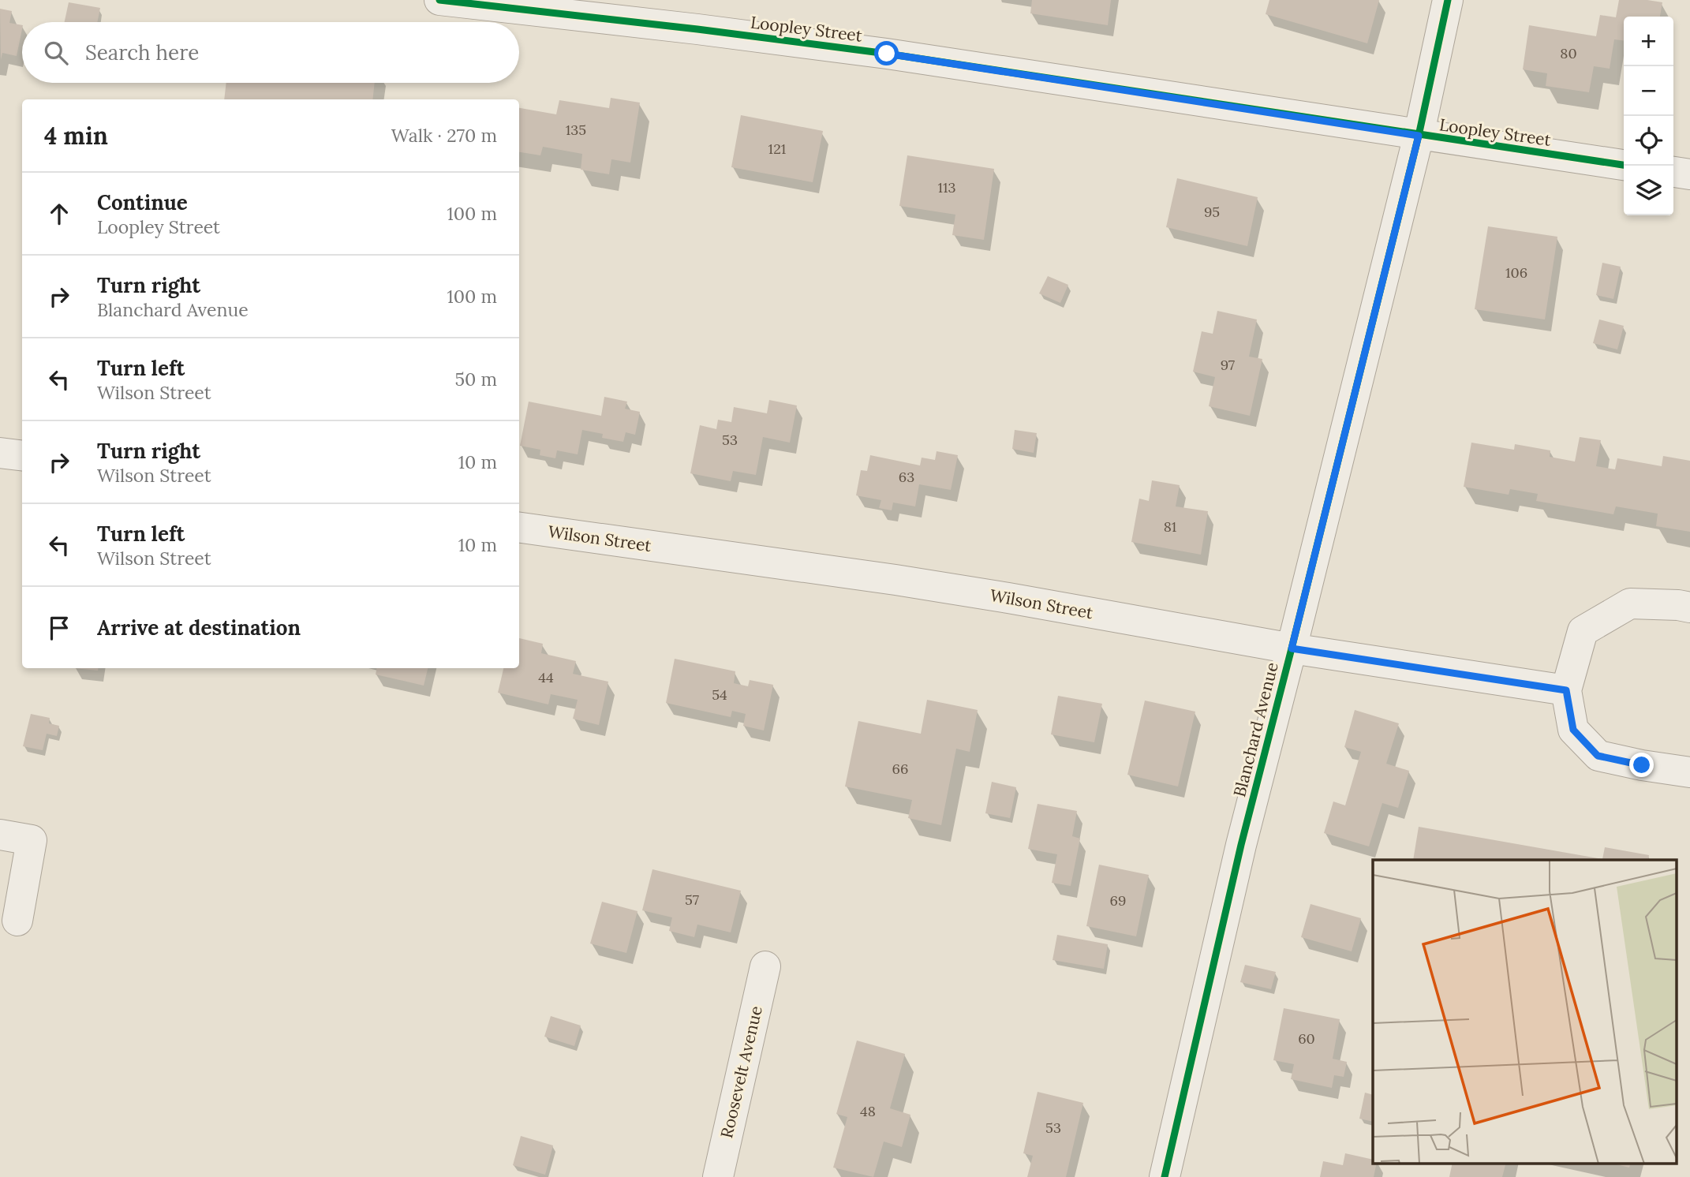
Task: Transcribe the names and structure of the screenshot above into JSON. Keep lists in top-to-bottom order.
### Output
{
  "streets": {
    "street": [
      "Loopley Street",
      "Wilson Street",
      "Blanchard Avenue",
      "Roosevelt Avenue"
    ]
  },
  "crossings": [
    ["Loopley Street", "Blanchard Avenue"],
    ["Wilson Street", "Blanchard Avenue"]
  ],
  "house_numbers": [
    "80",
    "135",
    "121",
    "113",
    "95",
    "106",
    "97",
    "53",
    "63",
    "81",
    "44",
    "54",
    "66",
    "57",
    "69",
    "60",
    "48",
    "53"
  ],
  "page": {
    "map_buttons": ["+", "−"],
    "search": "Search here",
    "heading": ["4 min", "Walk · 270 m"],
    "list": [
      ["Continue", "Loopley Street", "100 m"],
      ["Turn right", "Blanchard Avenue", "100 m"],
      ["Turn left", "Wilson Street", "50 m"],
      ["Turn right", "Wilson Street", "10 m"],
      ["Turn left", "Wilson Street", "10 m"],
      "Arrive at destination"
    ]
  }
}
